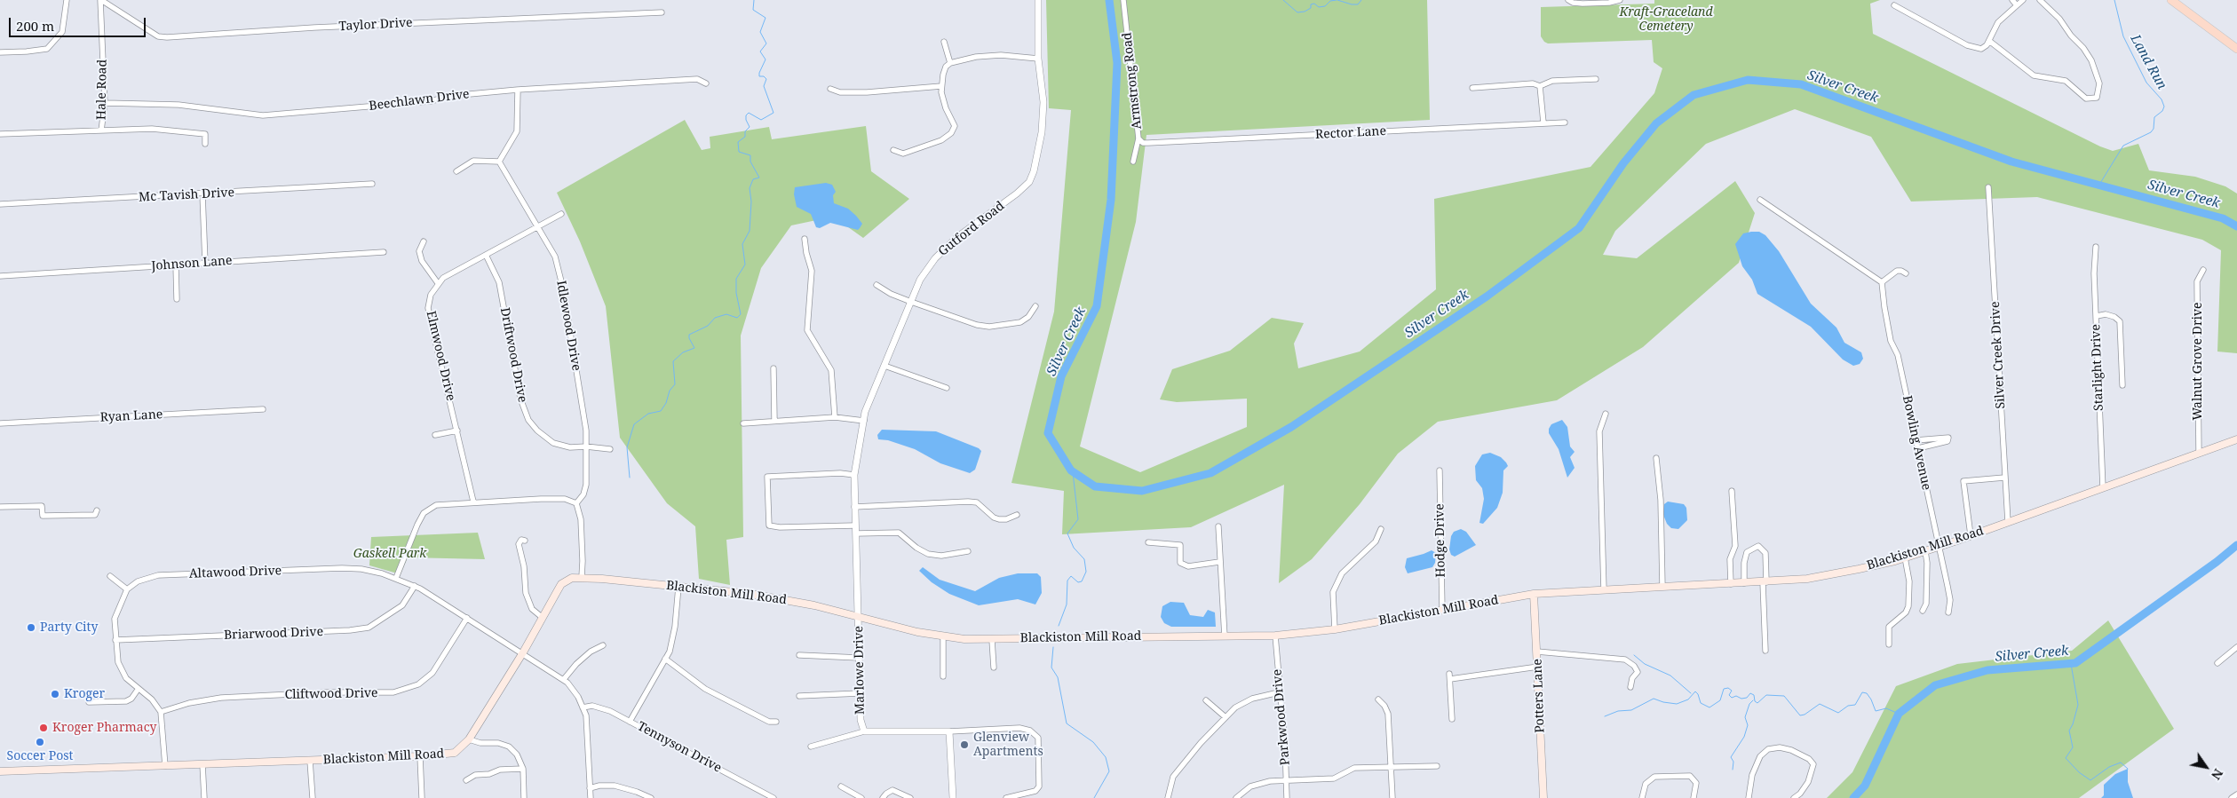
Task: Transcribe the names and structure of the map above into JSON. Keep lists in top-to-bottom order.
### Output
{
  "streets": {
    "main road": ["Blackiston Mill Road", "Potters Lane"],
    "street": [
      "Taylor Drive",
      "Armstrong Road",
      "Hale Road",
      "Beechlawn Drive",
      "Rector Lane",
      "Mc Tavish Drive",
      "Gutford Road",
      "Johnson Lane",
      "Idlewood Drive",
      "Driftwood Drive",
      "Silver Creek Drive",
      "Elmwood Drive",
      "Walnut Grove Drive",
      "Starlight Drive",
      "Ryan Lane",
      "Bowling Avenue",
      "Hodge Drive",
      "Altawood Drive",
      "Briarwood Drive",
      "Marlowe Drive",
      "Cliftwood Drive",
      "Parkwood Drive",
      "Tennyson Drive"
    ]
  },
  "crossings": [
    ["Taylor Drive", "Hale Road"],
    ["Armstrong Road", "Rector Lane"],
    ["Hale Road", "Beechlawn Drive"],
    ["Gutford Road", "Marlowe Drive"],
    ["Idlewood Drive", "Driftwood Drive"],
    ["Silver Creek Drive", "Blackiston Mill Road"],
    ["Walnut Grove Drive", "Blackiston Mill Road"],
    ["Starlight Drive", "Blackiston Mill Road"],
    ["Bowling Avenue", "Blackiston Mill Road"],
    ["Hodge Drive", "Blackiston Mill Road"],
    ["Blackiston Mill Road", "Altawood Drive"],
    ["Blackiston Mill Road", "Marlowe Drive"],
    ["Blackiston Mill Road", "Potters Lane"],
    ["Blackiston Mill Road", "Parkwood Drive"],
    ["Altawood Drive", "Briarwood Drive"],
    ["Altawood Drive", "Cliftwood Drive"],
    ["Altawood Drive", "Tennyson Drive"]
  ],
  "water": ["Land Run", "Silver Creek"],
  "parks": ["Kraft-Graceland Cemetery", "Gaskell Park"],
  "places": [
    "Party City",
    "Kroger",
    "Kroger Pharmacy",
    "Soccer Post",
    "Glenview Apartments"
  ],
  "scale_bar": "200 m",
  "north": "bottom right"
}
